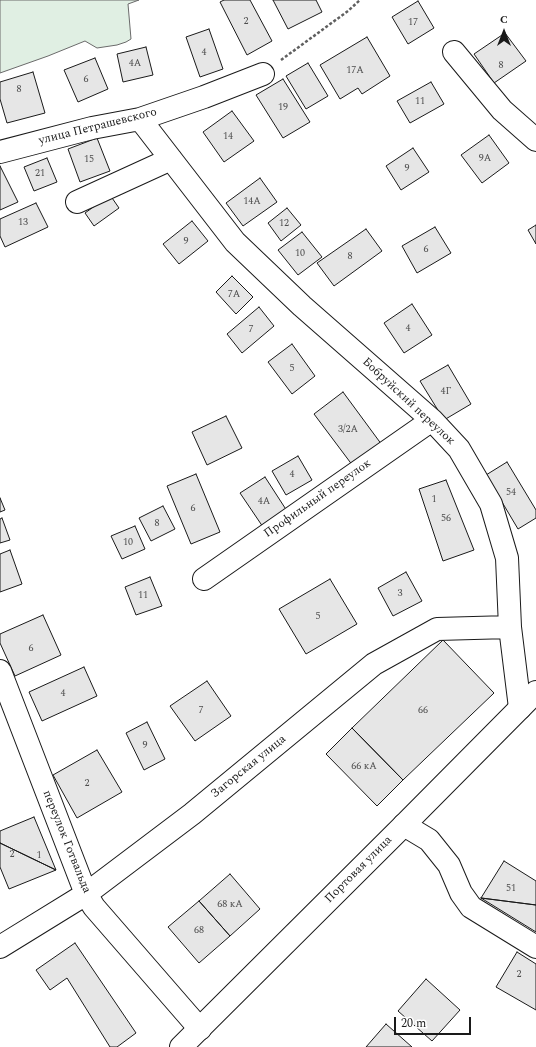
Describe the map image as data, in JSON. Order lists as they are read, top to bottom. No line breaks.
{"streets":{"street":["улица Петрашевского","Бобруйский переулок","Профильный переулок","Загорская улица","переулок Готвальда","Портовая улица"]},"crossings":[["улица Петрашевского","Бобруйский переулок"],["Бобруйский переулок","Профильный переулок"],["Бобруйский переулок","Загорская улица"],["Бобруйский переулок","Портовая улица"],["Загорская улица","переулок Готвальда"],["переулок Готвальда","Портовая улица"]],"house_numbers":["2","17","4","4А","8","17А","6","8","11","19","14","9А","15","9","21","14А","13","12","9","6","10","8","7А","4","7","5","4Г","3/2А","4","54","1","4А","6","56","8","10","3","11","5","6","4","7","66","9","66 кА","2","2","1","51","68 кА","68","2"],"scale_bar":"20 m","north":"top"}
